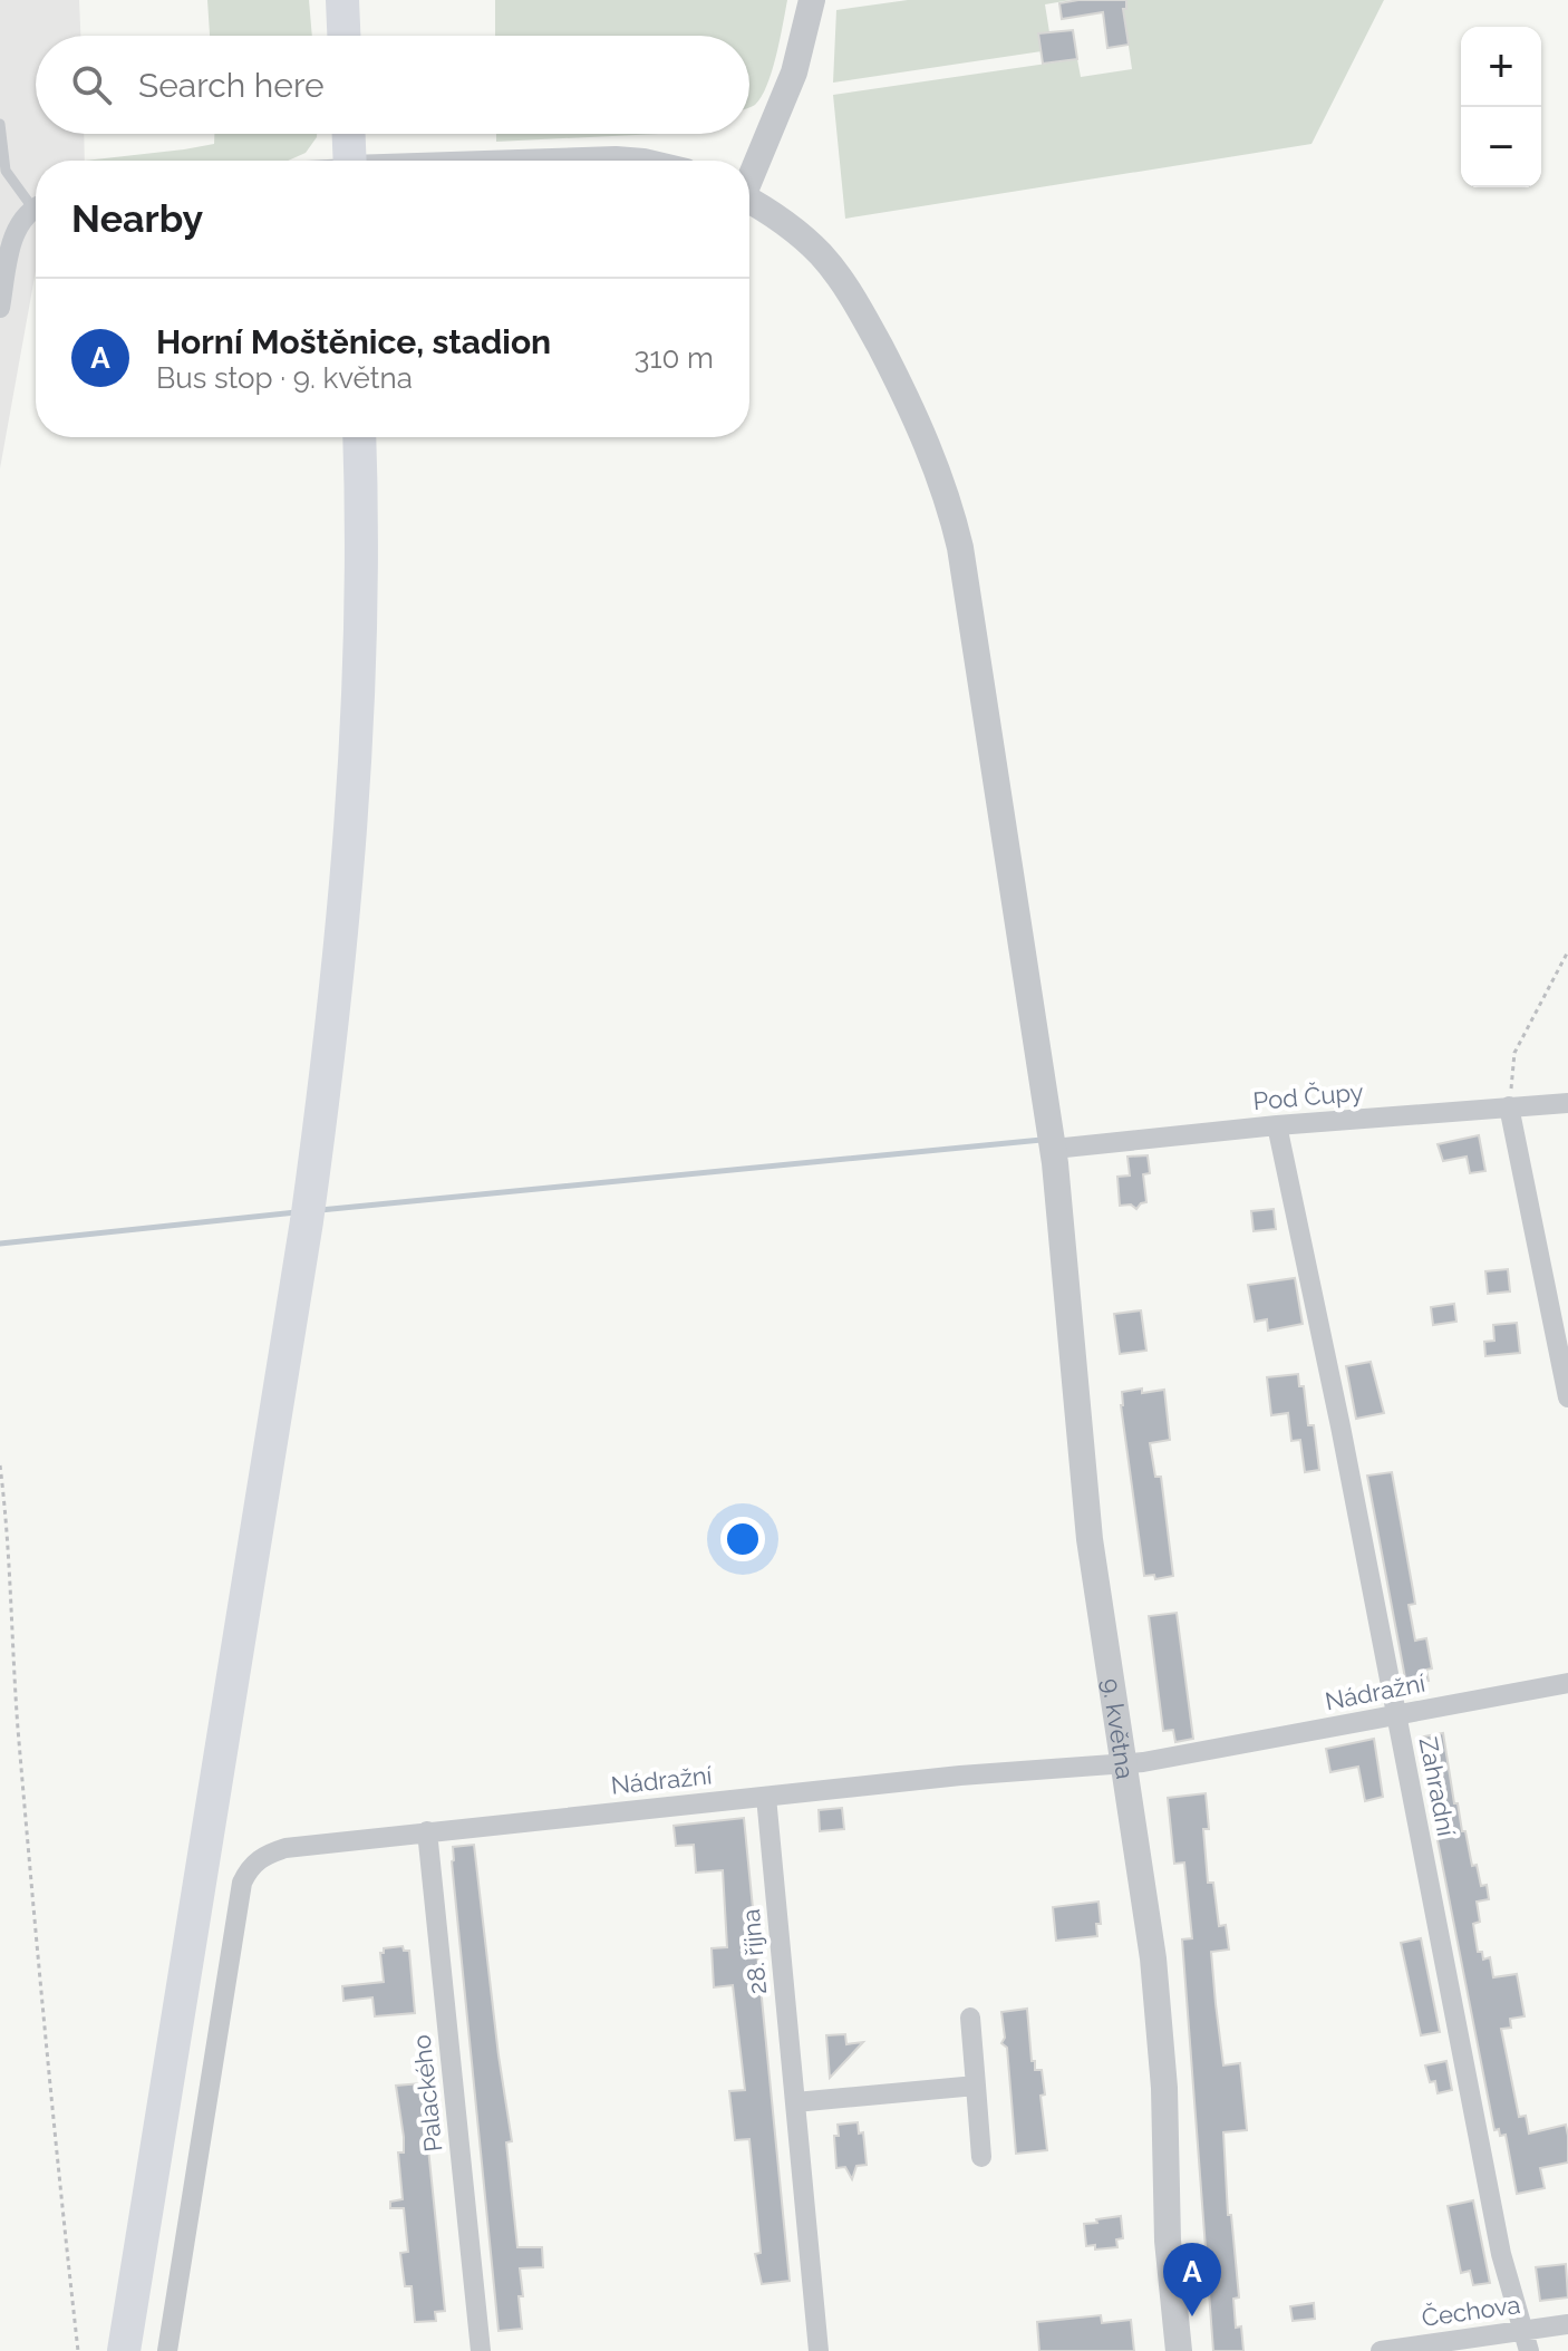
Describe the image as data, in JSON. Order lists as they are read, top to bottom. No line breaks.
{"streets":{"street":["Pod Čupy","Nádražní","9. května","Zahradní","28. října","Palackého","Čechova"]},"crossings":[["Pod Čupy","9. května"],["Pod Čupy","Zahradní"],["Nádražní","9. května"],["Nádražní","Zahradní"],["Nádražní","28. října"],["Nádražní","Palackého"],["Zahradní","Čechova"]],"page":{"map_buttons":["+","−"],"search":"Search here","heading":"Nearby","list":[{"mark":"A","name":"Horní Moštěnice, stadion","note":"Bus stop · 9. května","value":"310 m"}],"pins":"A"}}
